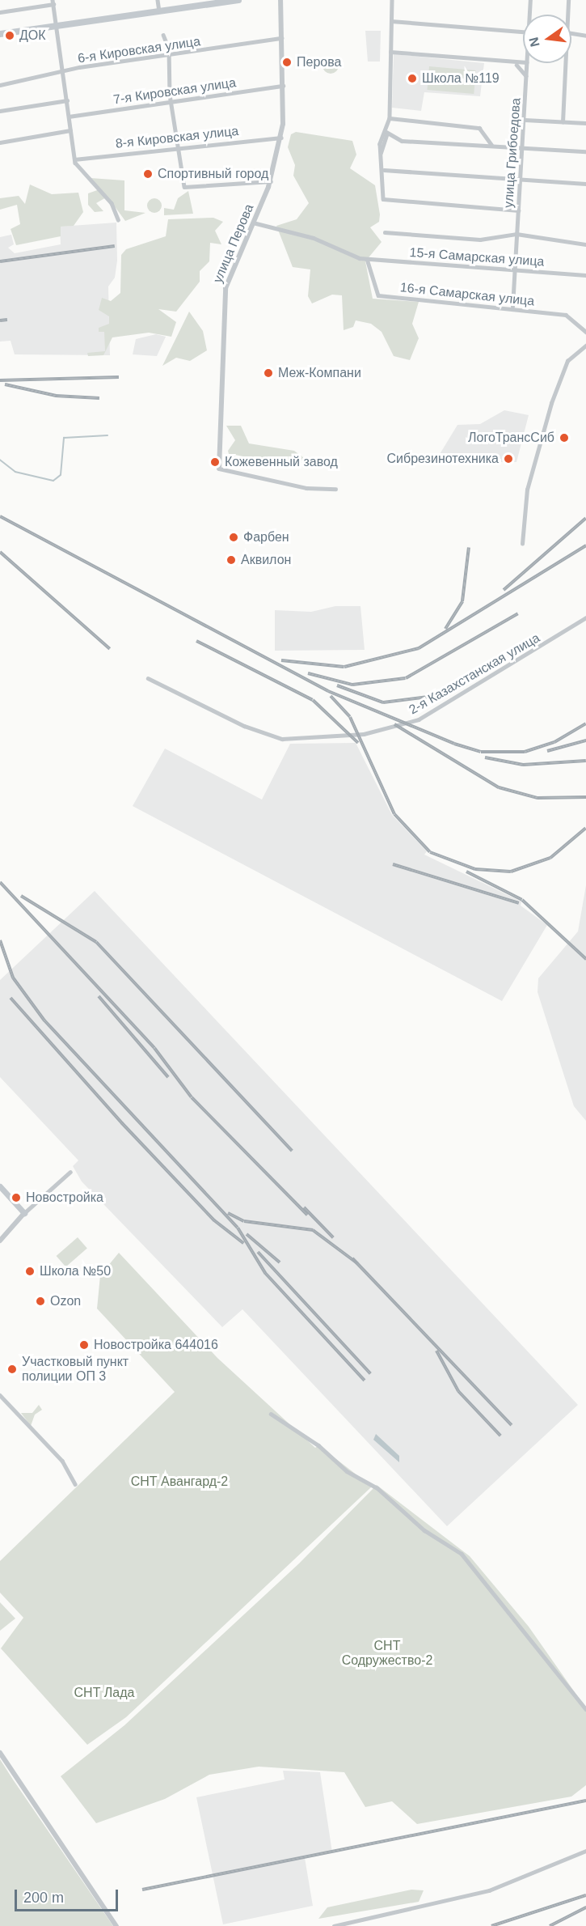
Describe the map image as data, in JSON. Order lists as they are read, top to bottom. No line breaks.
{"streets":{"street":["6-я Кировская улица","7-я Кировская улица","8-я Кировская улица","улица Грибоедова","улица Перова","15-я Самарская улица","16-я Самарская улица","2-я Казахстанская улица"]},"crossings":[["6-я Кировская улица","улица Перова"],["7-я Кировская улица","улица Перова"],["8-я Кировская улица","улица Перова"],["улица Грибоедова","15-я Самарская улица"],["улица Грибоедова","16-я Самарская улица"],["улица Перова","15-я Самарская улица"],["15-я Самарская улица","16-я Самарская улица"]],"parks":["СНТ Авангард-2","СНТ Содружество-2","СНТ Лада"],"places":["ДОК","Перова","Школа №119","Спортивный город","Меж-Компани","ЛогоТрансСиб","Сибрезинотехника","Кожевенный завод","Фарбен","Аквилон","Новостройка","Школа №50","Ozon","Новостройка 644016","Участковый пункт полиции ОП 3"],"scale_bar":"200 m","north":"left"}
